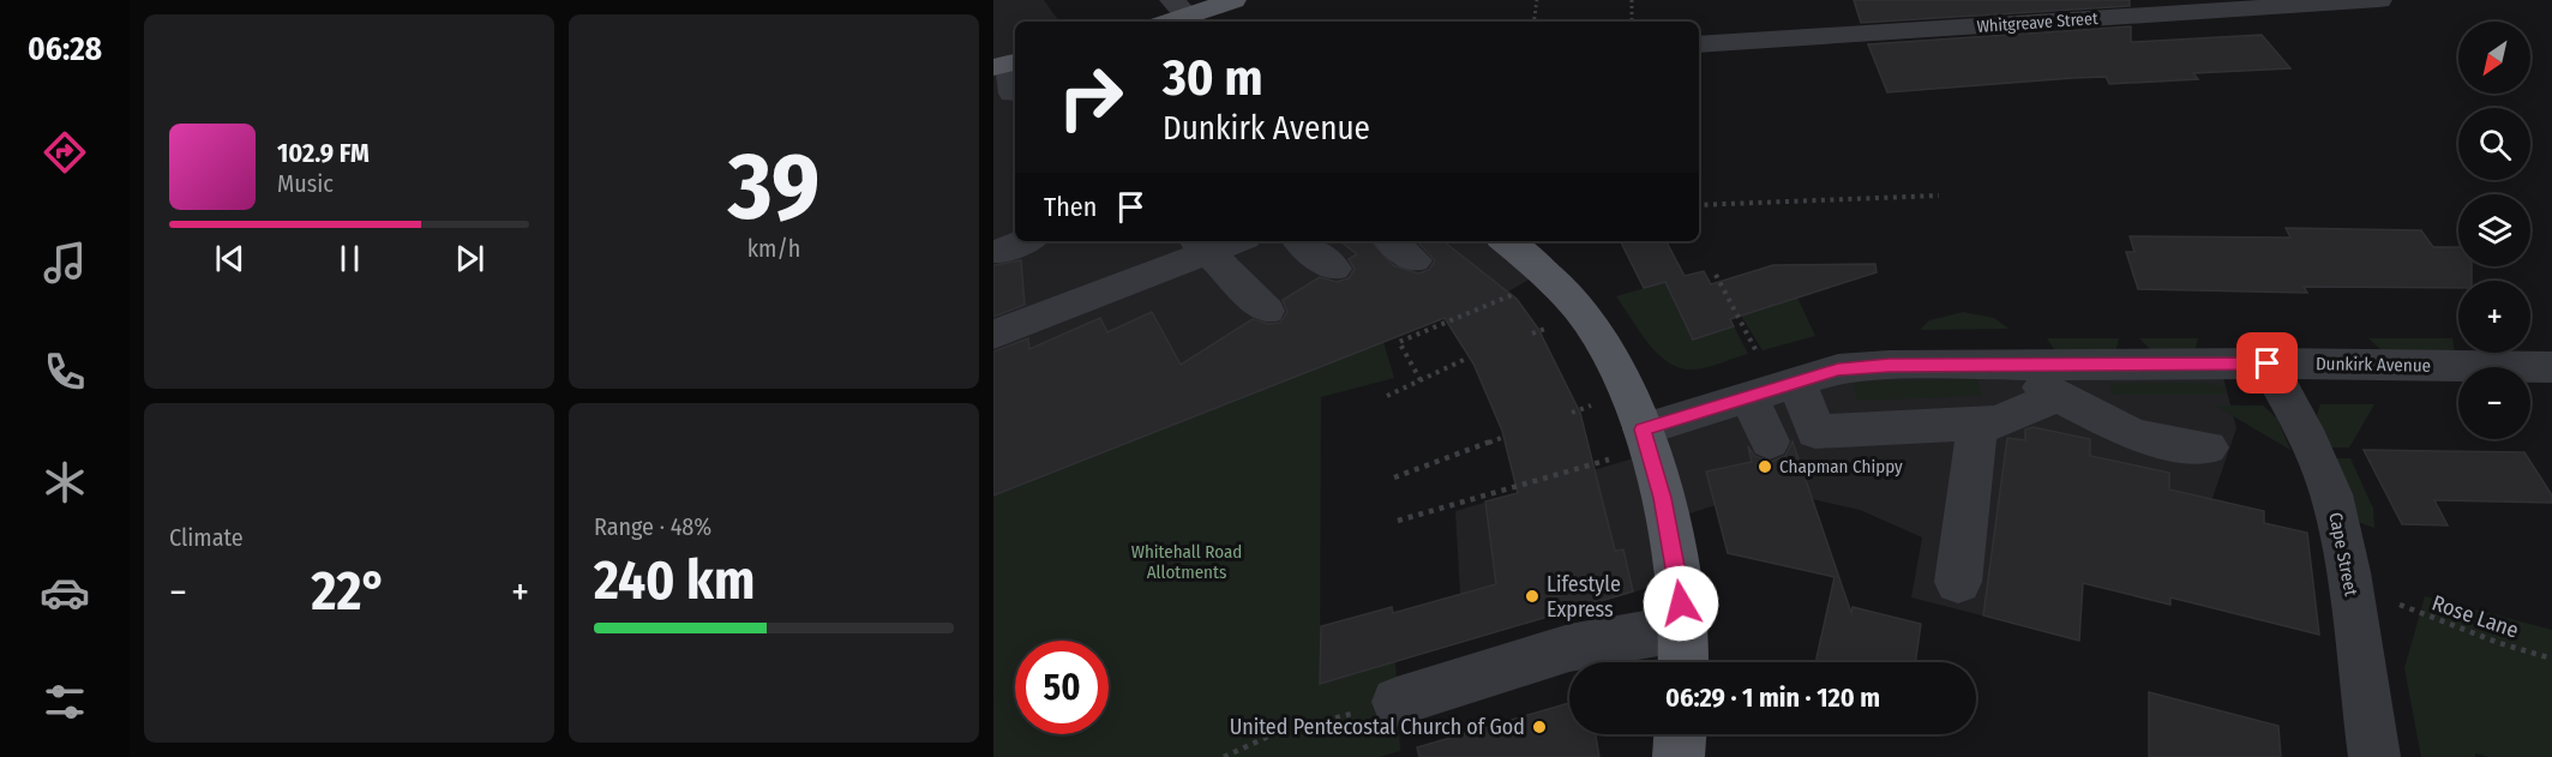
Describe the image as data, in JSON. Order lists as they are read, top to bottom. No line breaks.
{"streets":{"street":["Whitgreave Street","Dunkirk Avenue","Cape Street"],"path":["Rose Lane"]},"crossings":[["Dunkirk Avenue","Cape Street"]],"parks":["Whitehall Road Allotments"],"places":["Chapman Chippy","Lifestyle Express","United Pentecostal Church of God"],"north":"bottom left","page":{"tabs":"06:28","tile":[["39","km/h"],"Climate",["Range · 48%","240 km"]],"map_buttons":["+","−"],"turn":["30 m","Dunkirk Avenue"],"song":["102.9 FM","Music"],"then":"Then","heat":["−","22°","+"],"limit":"50","trip":"06:29 · 1 min · 120 m"}}
